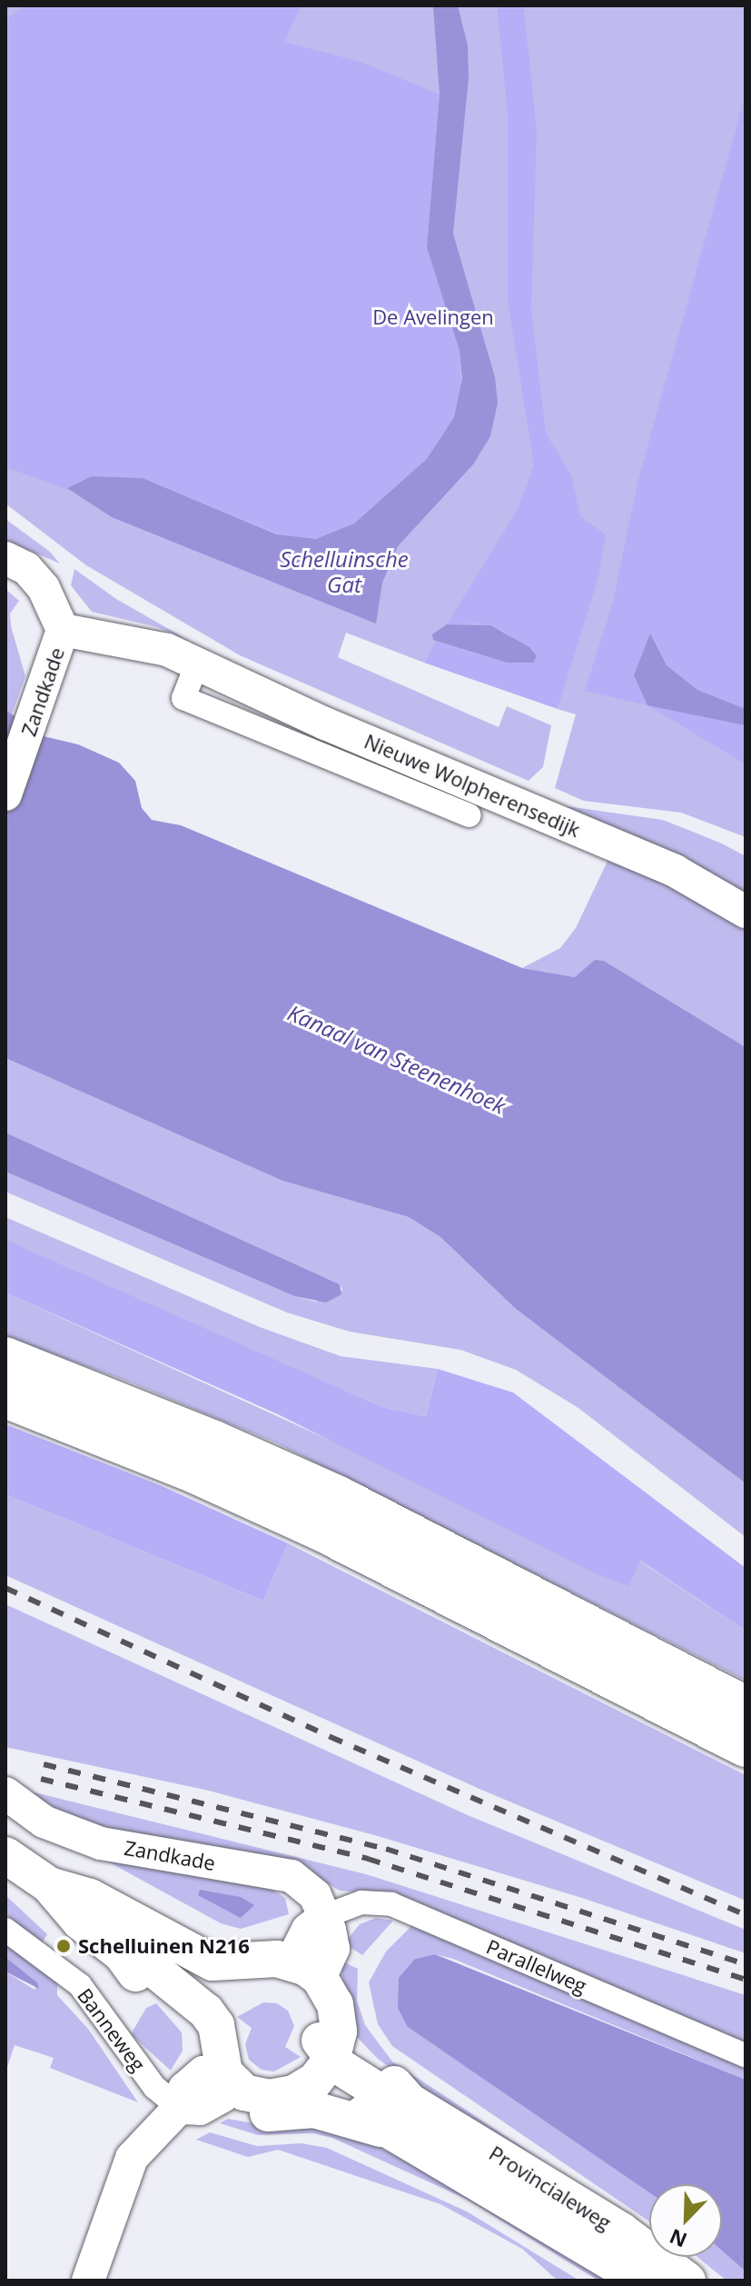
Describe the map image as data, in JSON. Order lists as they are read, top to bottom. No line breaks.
{"streets":{"main road":["Provincialeweg"],"street":["Zandkade","Nieuwe Wolpherensedijk","Parallelweg","Banneweg"]},"crossings":[["Zandkade","Nieuwe Wolpherensedijk"],["Zandkade","Parallelweg"],["Zandkade","Provincialeweg"]],"water":["Schelluinsche Gat","Kanaal van Steenenhoek"],"parks":["De Avelingen"],"places":["Schelluinen N216"],"north":"bottom left"}
